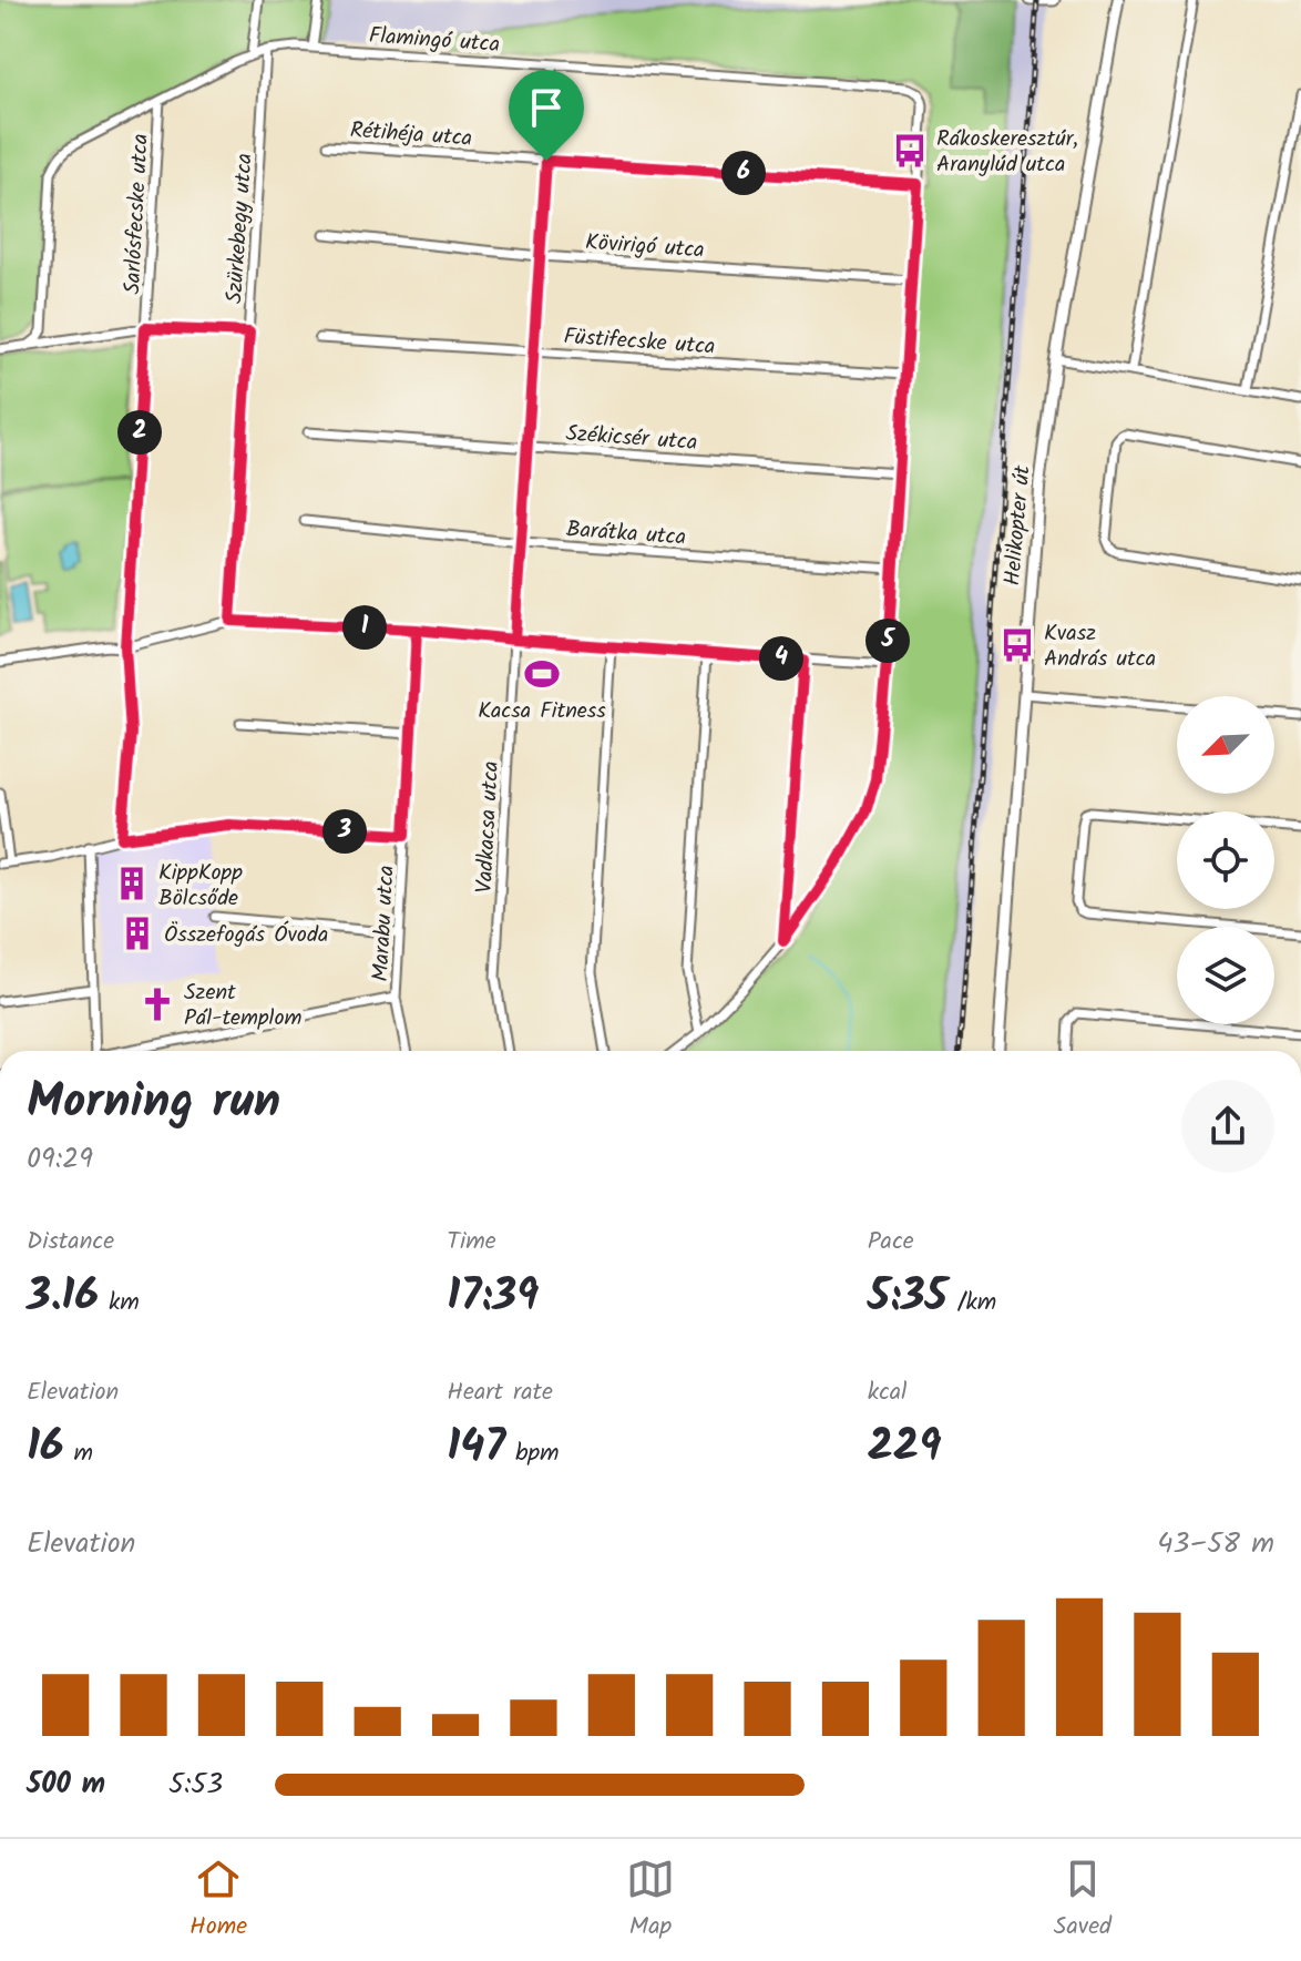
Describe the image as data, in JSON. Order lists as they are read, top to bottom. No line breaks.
{"streets":{"street":["Flamingó utca","Rétihéja utca","Sarlósfecske utca","Szürkebegy utca","Kövirigó utca","Füstifecske utca","Székicsér utca","Helikopter út","Barátka utca","Vadkacsa utca","Marabu utca"]},"crossings":[["Flamingó utca","Rétihéja utca"],["Flamingó utca","Sarlósfecske utca"],["Flamingó utca","Szürkebegy utca"],["Flamingó utca","Vadkacsa utca"],["Rétihéja utca","Vadkacsa utca"],["Kövirigó utca","Vadkacsa utca"],["Füstifecske utca","Vadkacsa utca"],["Székicsér utca","Vadkacsa utca"],["Barátka utca","Vadkacsa utca"]],"places":{"bus stop":["Rákoskeresztúr, Aranylúd utca","Kvasz András utca"],"sports":["Kacsa Fitness"],"building":["KippKopp Bölcsőde","Összefogás Óvoda"],"church":["Szent Pál-templom"]},"north":"bottom left","page":{"pins":["6","2","1","5","4","3"],"heading":["Morning run","09:29"],"stats":[["Distance","3.16 km"],["Time","17:39"],["Pace","5:35 /km"],["Elevation","16 m"],["Heart rate","147 bpm"],["kcal","229"]],"chart":["Elevation","43–58 m"],"list":[{"name":"500 m","note":"5:53"}],"tabs":["Home","Map","Saved"]}}
